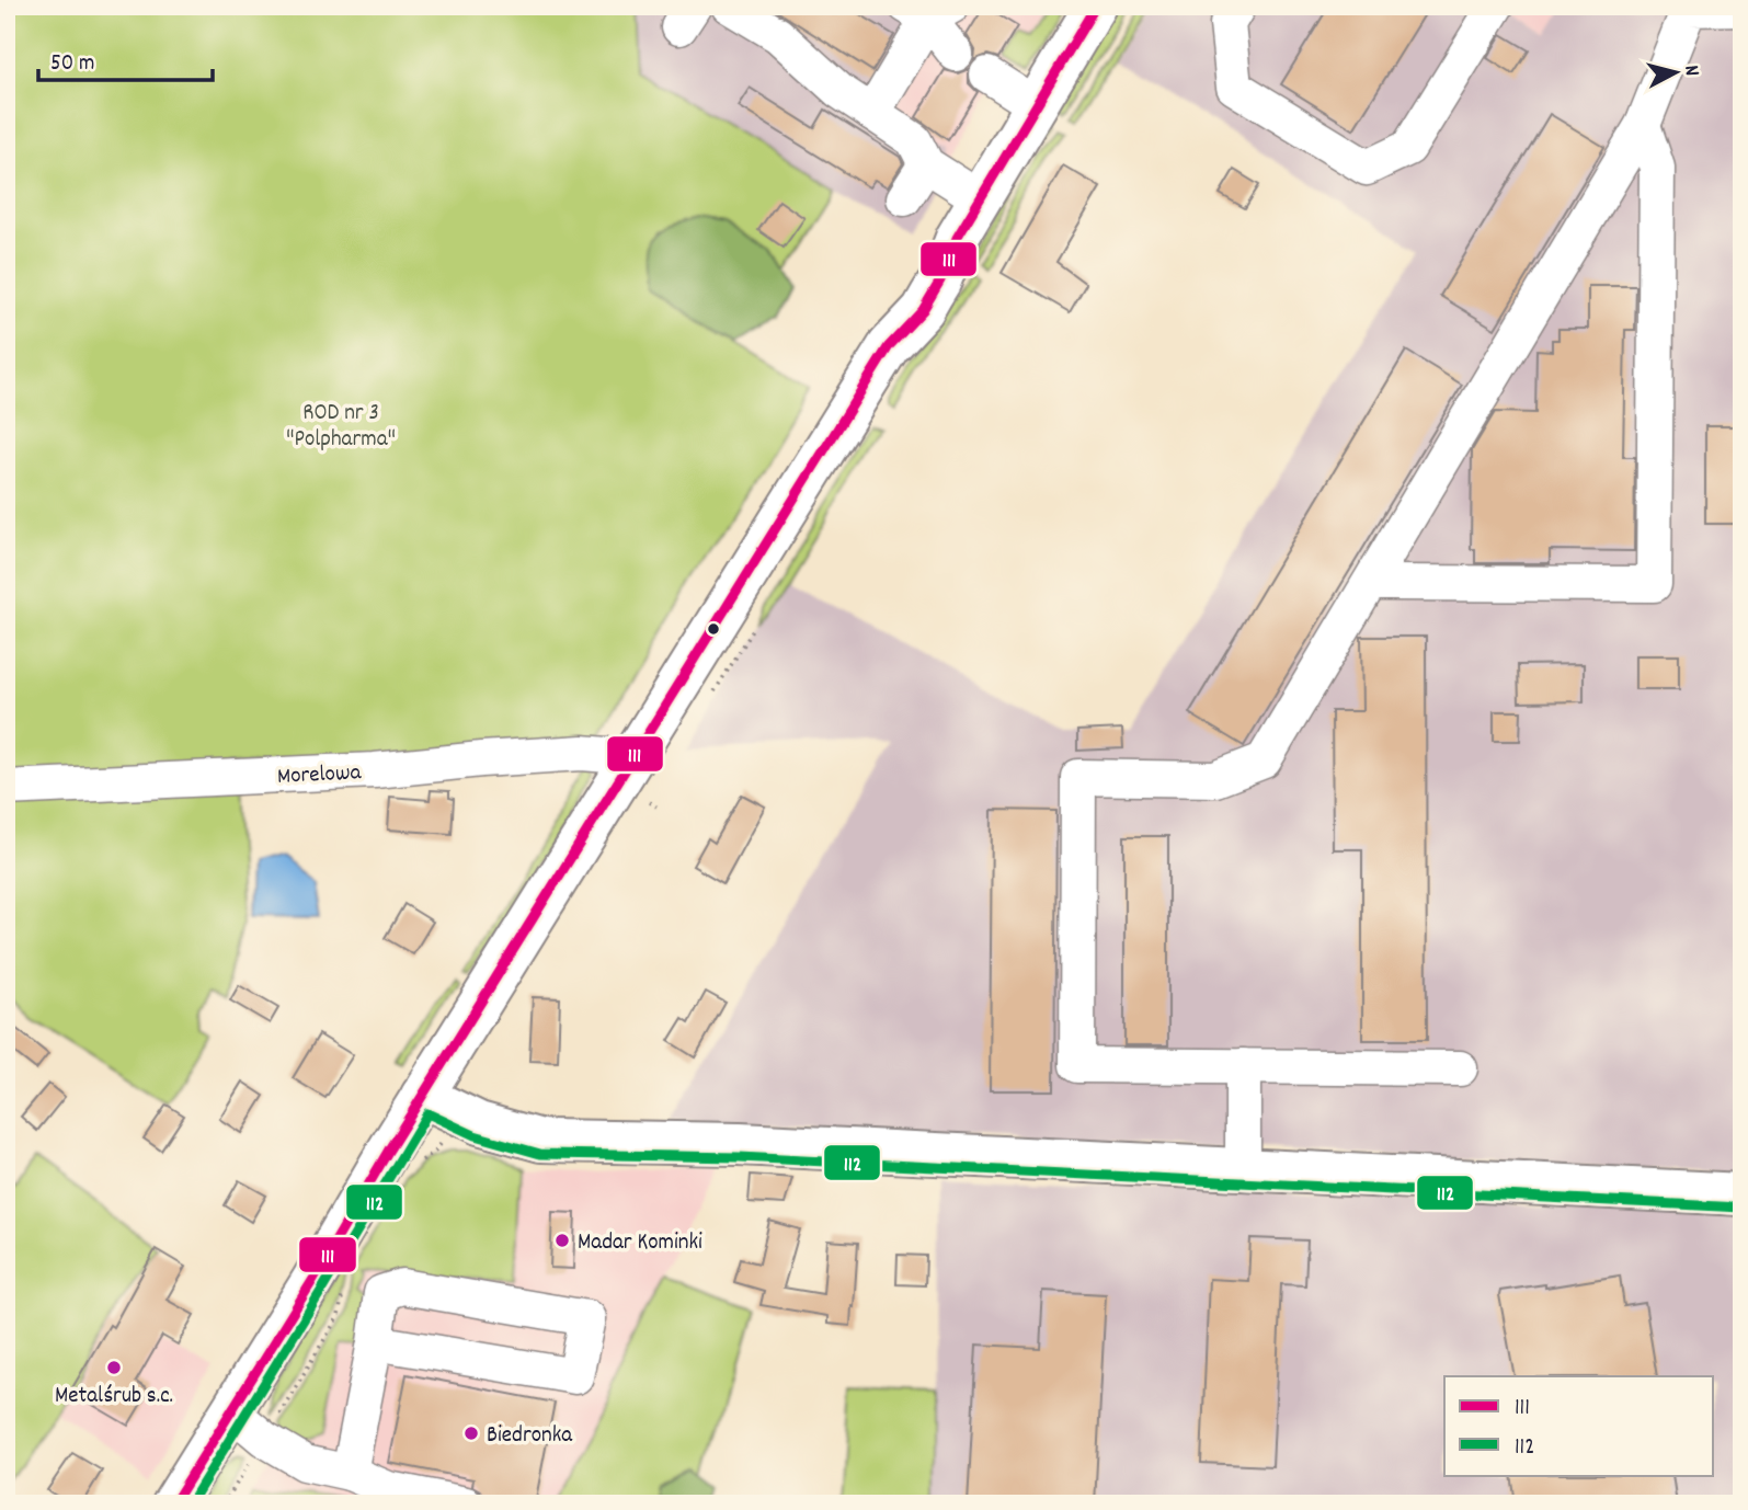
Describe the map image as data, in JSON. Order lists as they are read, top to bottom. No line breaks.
{"streets":{"street":["Morelowa"]},"parks":["ROD nr 3 \"Polpharma\""],"places":["Madar Kominki","Metalśrub s.c.","Biedronka"],"lines":["transit line 111","transit line 112"],"legend":["111","112"],"scale_bar":"50 m","north":"right"}
